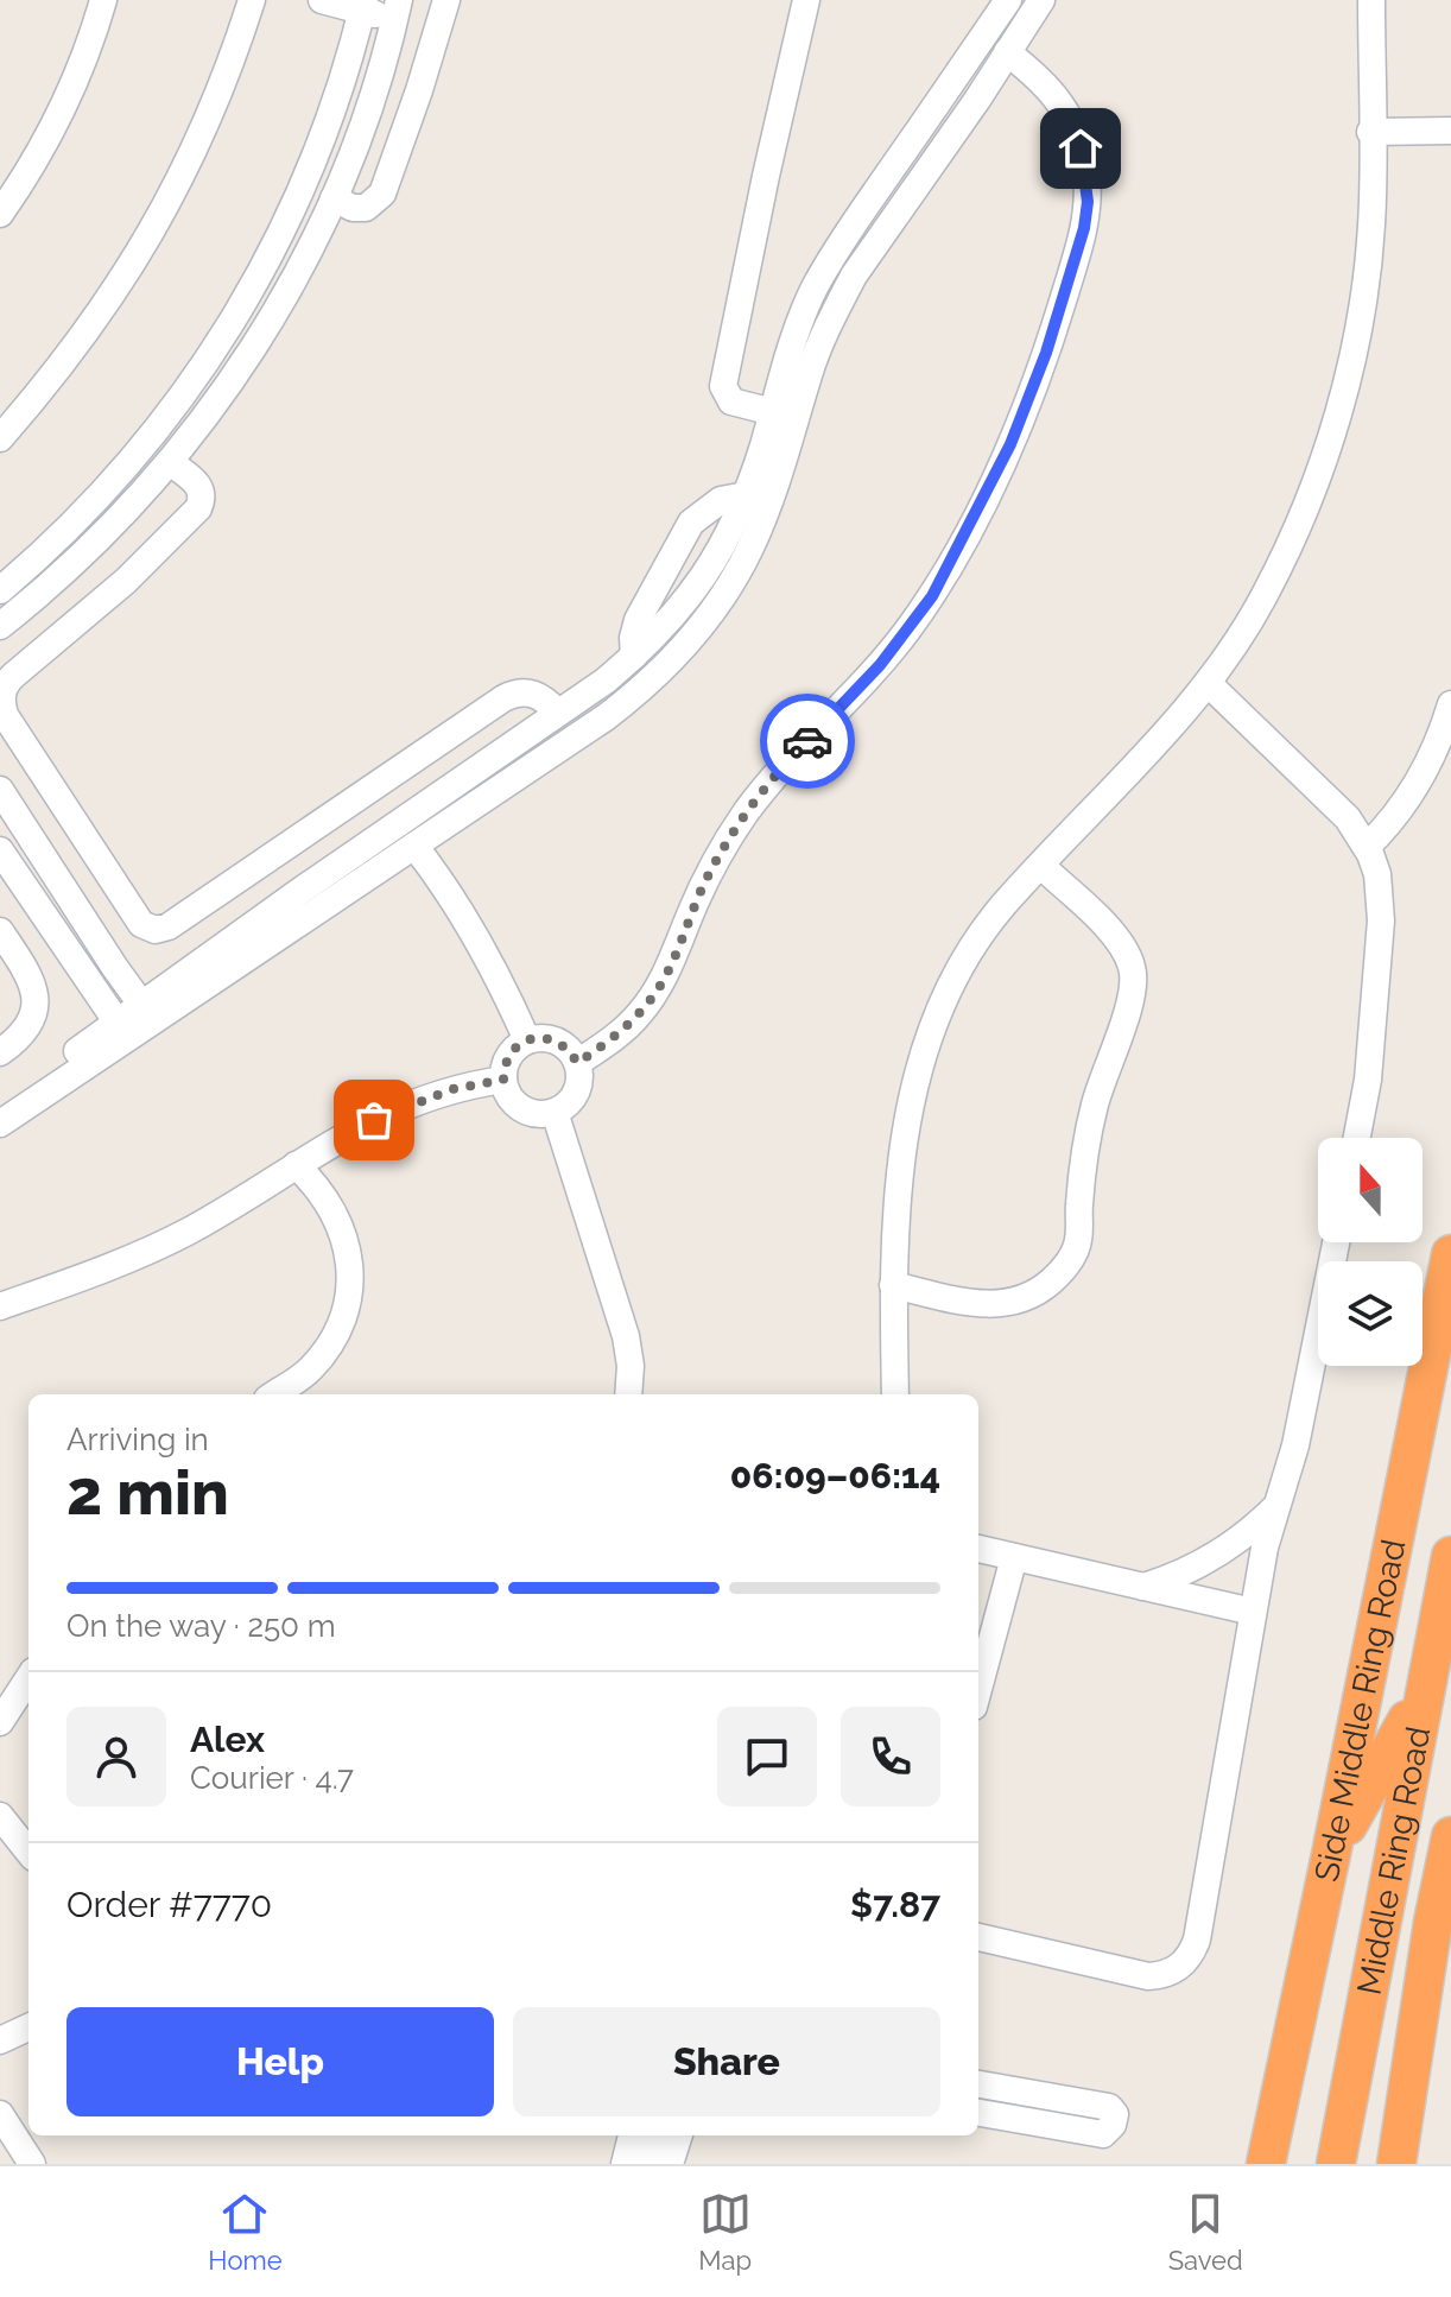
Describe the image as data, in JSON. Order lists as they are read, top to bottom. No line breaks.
{"streets":{"highway":["Side Middle Ring Road","Middle Ring Road"]},"north":"top","page":{"heading":["2 min","Arriving in","06:09–06:14"],"panel":["Alex","Courier · 4.7","Order #7770","$7.87"],"bar":"On the way · 250 m","buttons":["Help","Share"],"tabs":["Home","Map","Saved"]}}
